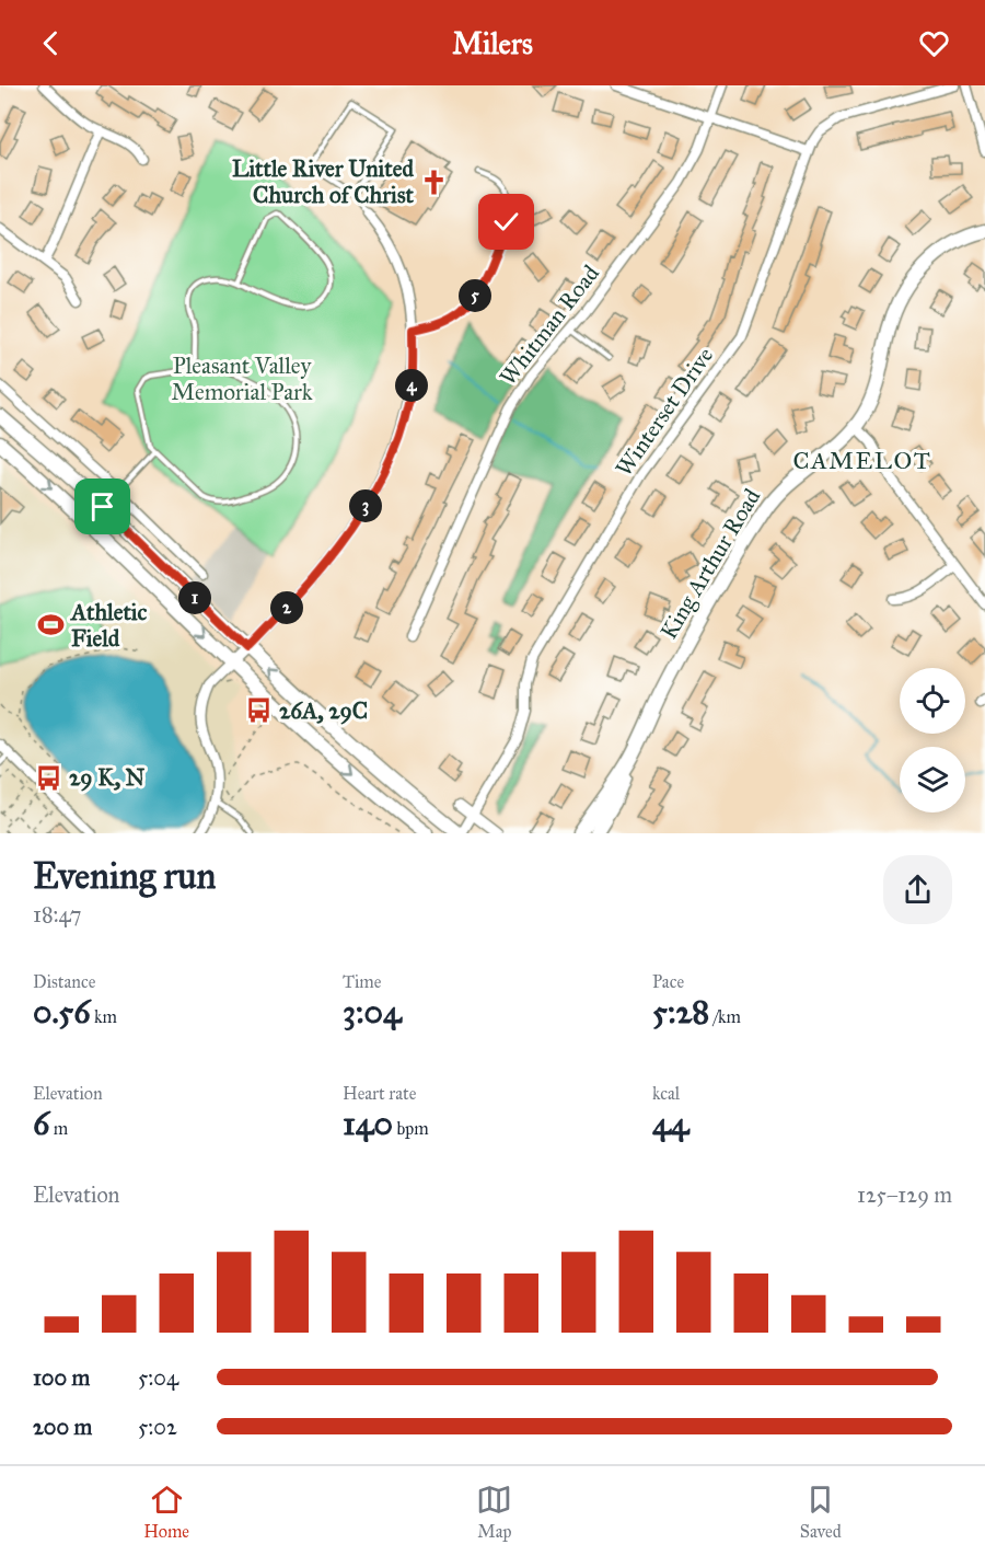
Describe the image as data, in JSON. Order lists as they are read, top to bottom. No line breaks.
{"streets":{"main road":["King Arthur Road"],"street":["Whitman Road","Winterset Drive"]},"districts":["CAMELOT"],"parks":["Pleasant Valley Memorial Park"],"places":{"church":["Little River United Church of Christ"],"sports":["Athletic Field"],"bus stop":["26A, 29C","29 K, N"]},"page":{"header":"Milers","pins":["5","4","3","1","2"],"heading":["Evening run","18:47"],"stats":[["Distance","0.56 km"],["Time","3:04"],["Pace","5:28 /km"],["Elevation","6 m"],["Heart rate","140 bpm"],["kcal","44"]],"chart":["Elevation","125–129 m"],"list":[{"name":"100 m","note":"5:04"},{"name":"200 m","note":"5:02"}],"tabs":["Home","Map","Saved"]}}
